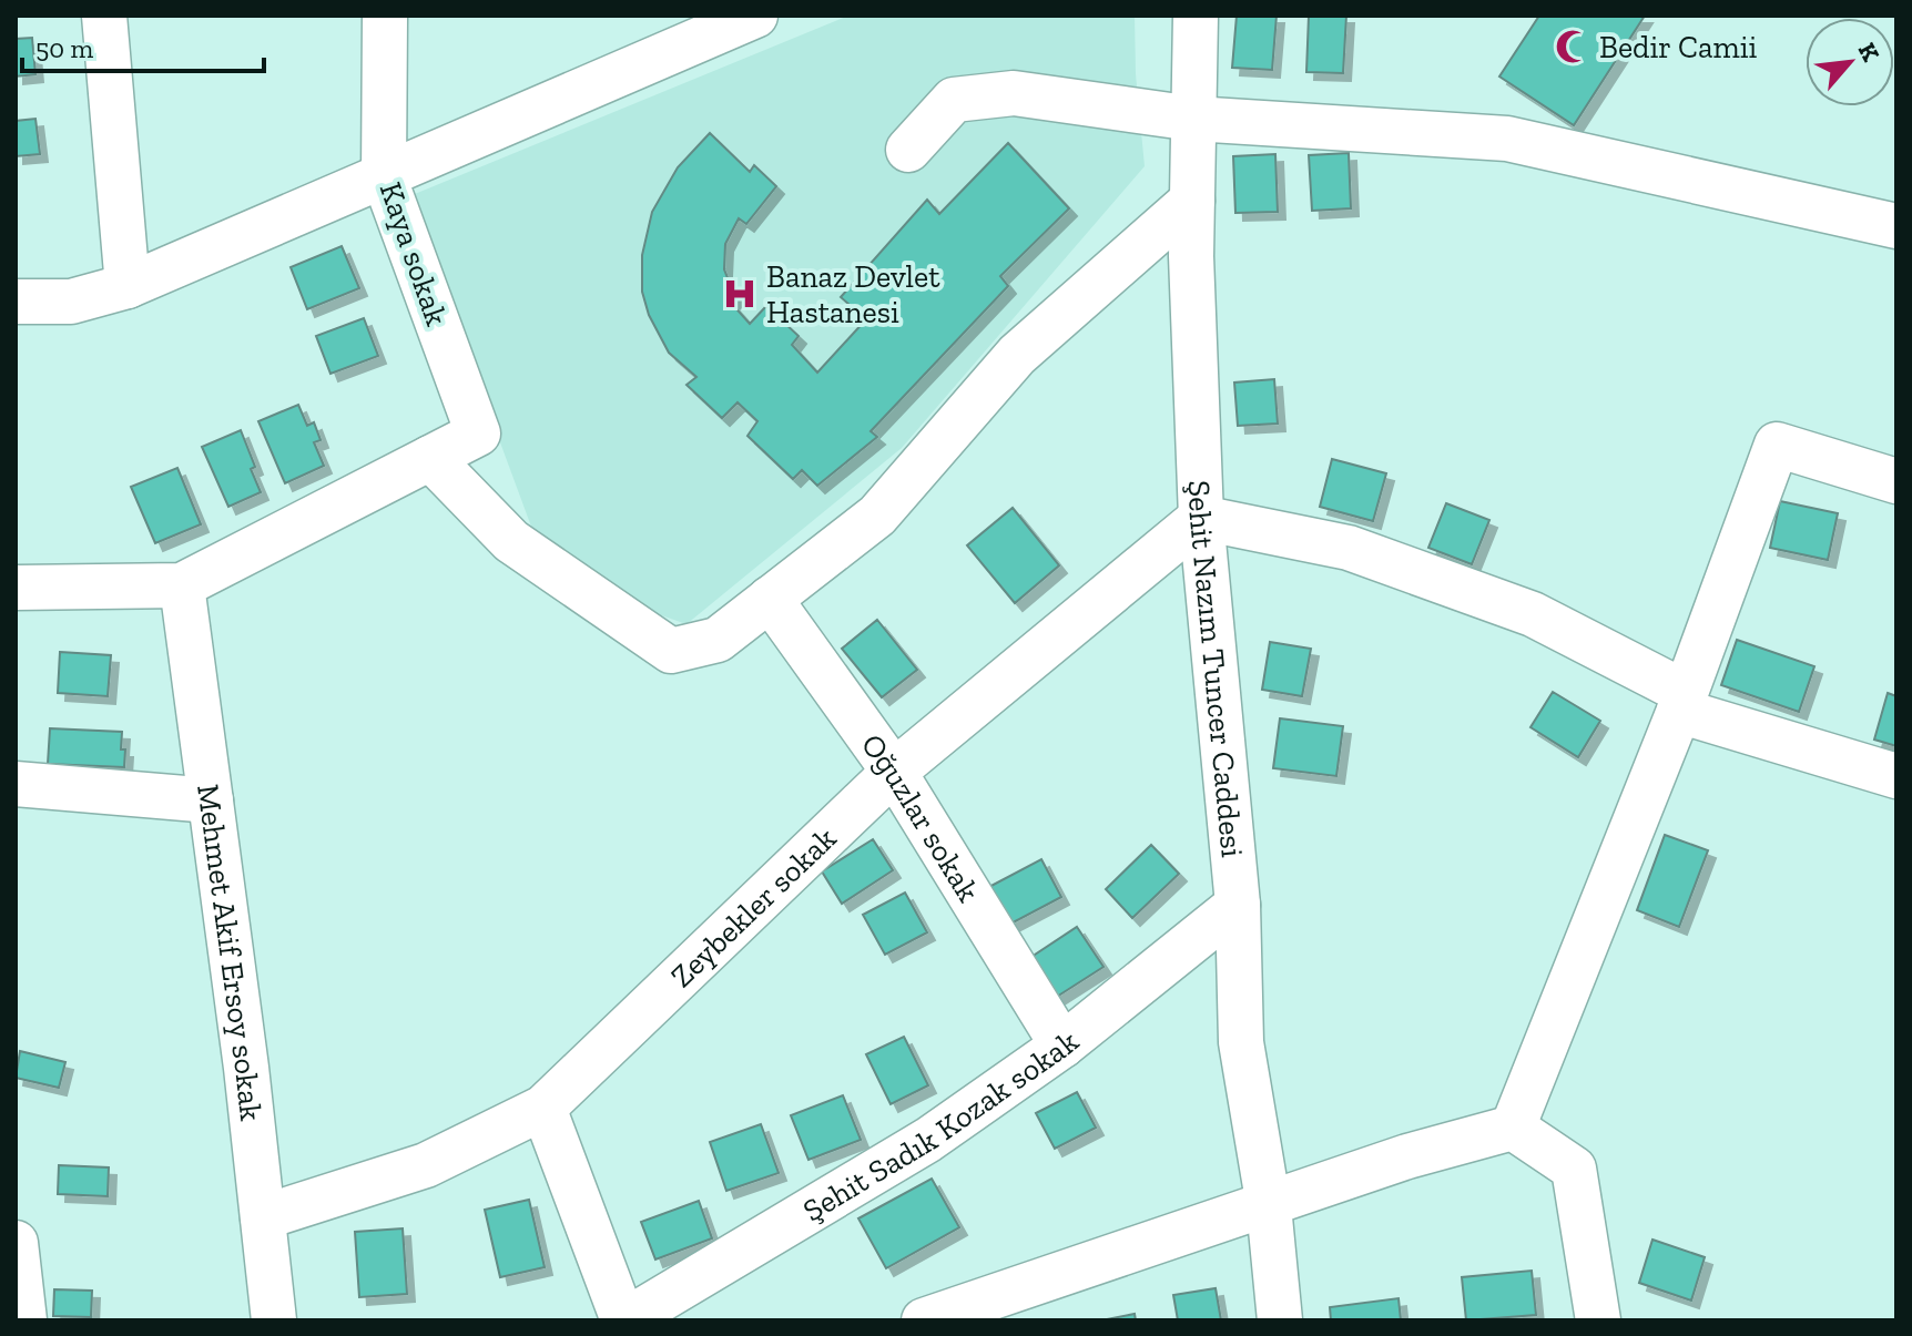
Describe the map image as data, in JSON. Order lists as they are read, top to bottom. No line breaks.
{"streets":{"street":["Kaya sokak","Şehit Nazım Tuncer Caddesi","Oğuzlar sokak","Zeybekler sokak","Mehmet Akif Ersoy sokak","Şehit Sadık Kozak sokak"]},"crossings":[["Şehit Nazım Tuncer Caddesi","Zeybekler sokak"],["Şehit Nazım Tuncer Caddesi","Şehit Sadık Kozak sokak"],["Oğuzlar sokak","Zeybekler sokak"],["Oğuzlar sokak","Şehit Sadık Kozak sokak"],["Zeybekler sokak","Mehmet Akif Ersoy sokak"]],"places":{"mosque":["Bedir Camii"],"hospital":["Banaz Devlet Hastanesi"]},"scale_bar":"50 m","north":"top right"}
